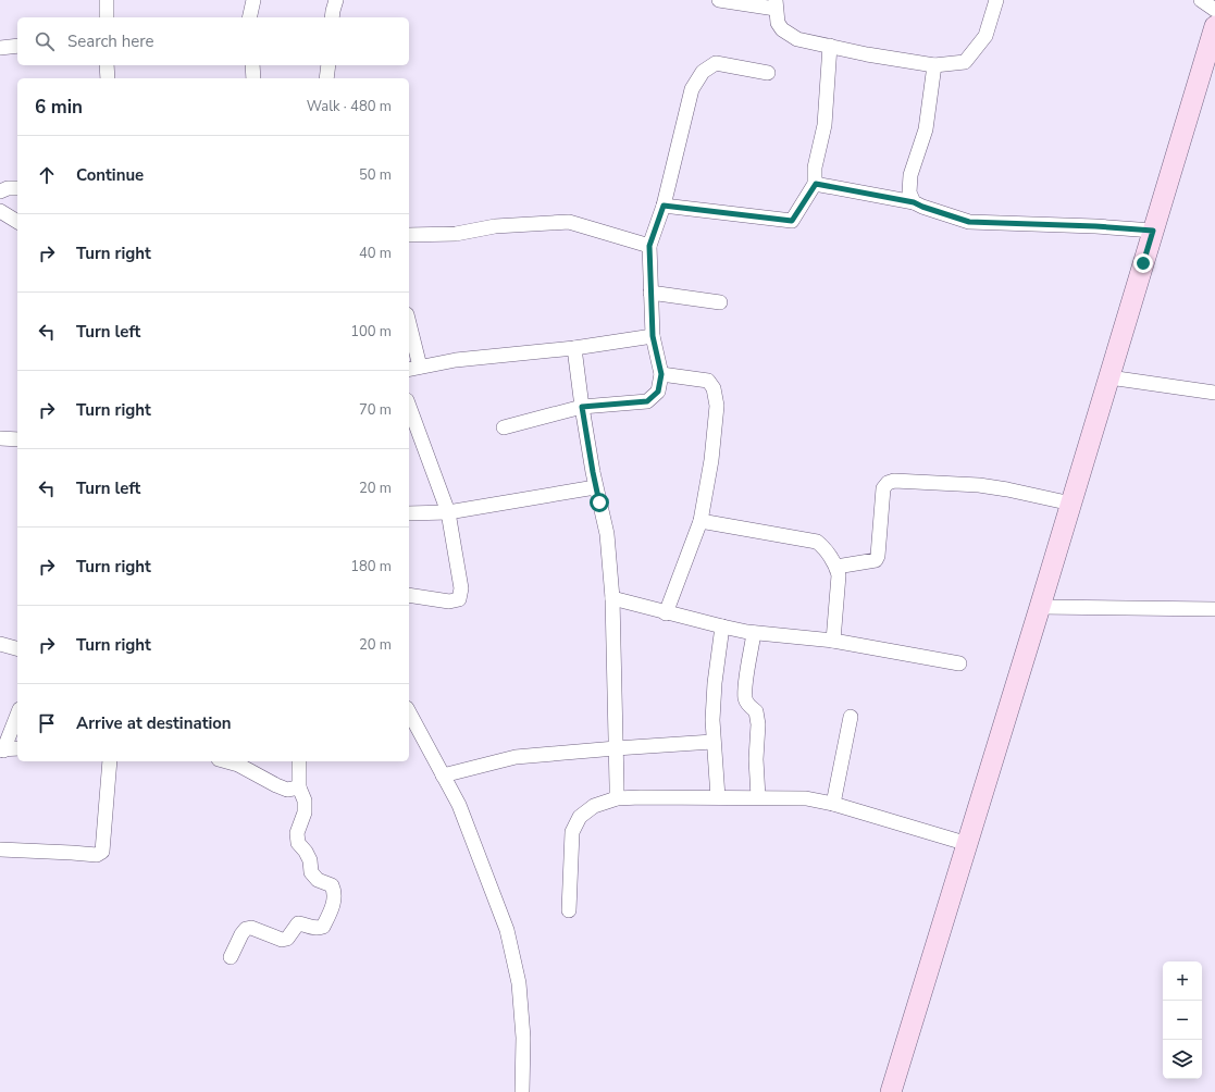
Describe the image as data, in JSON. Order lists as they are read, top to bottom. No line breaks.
{"page":{"search":"Search here","heading":["6 min","Walk · 480 m"],"list":[["Continue","50 m"],["Turn right","40 m"],["Turn left","100 m"],["Turn right","70 m"],["Turn left","20 m"],["Turn right","180 m"],["Turn right","20 m"],"Arrive at destination"],"map_buttons":["+","−"]}}
